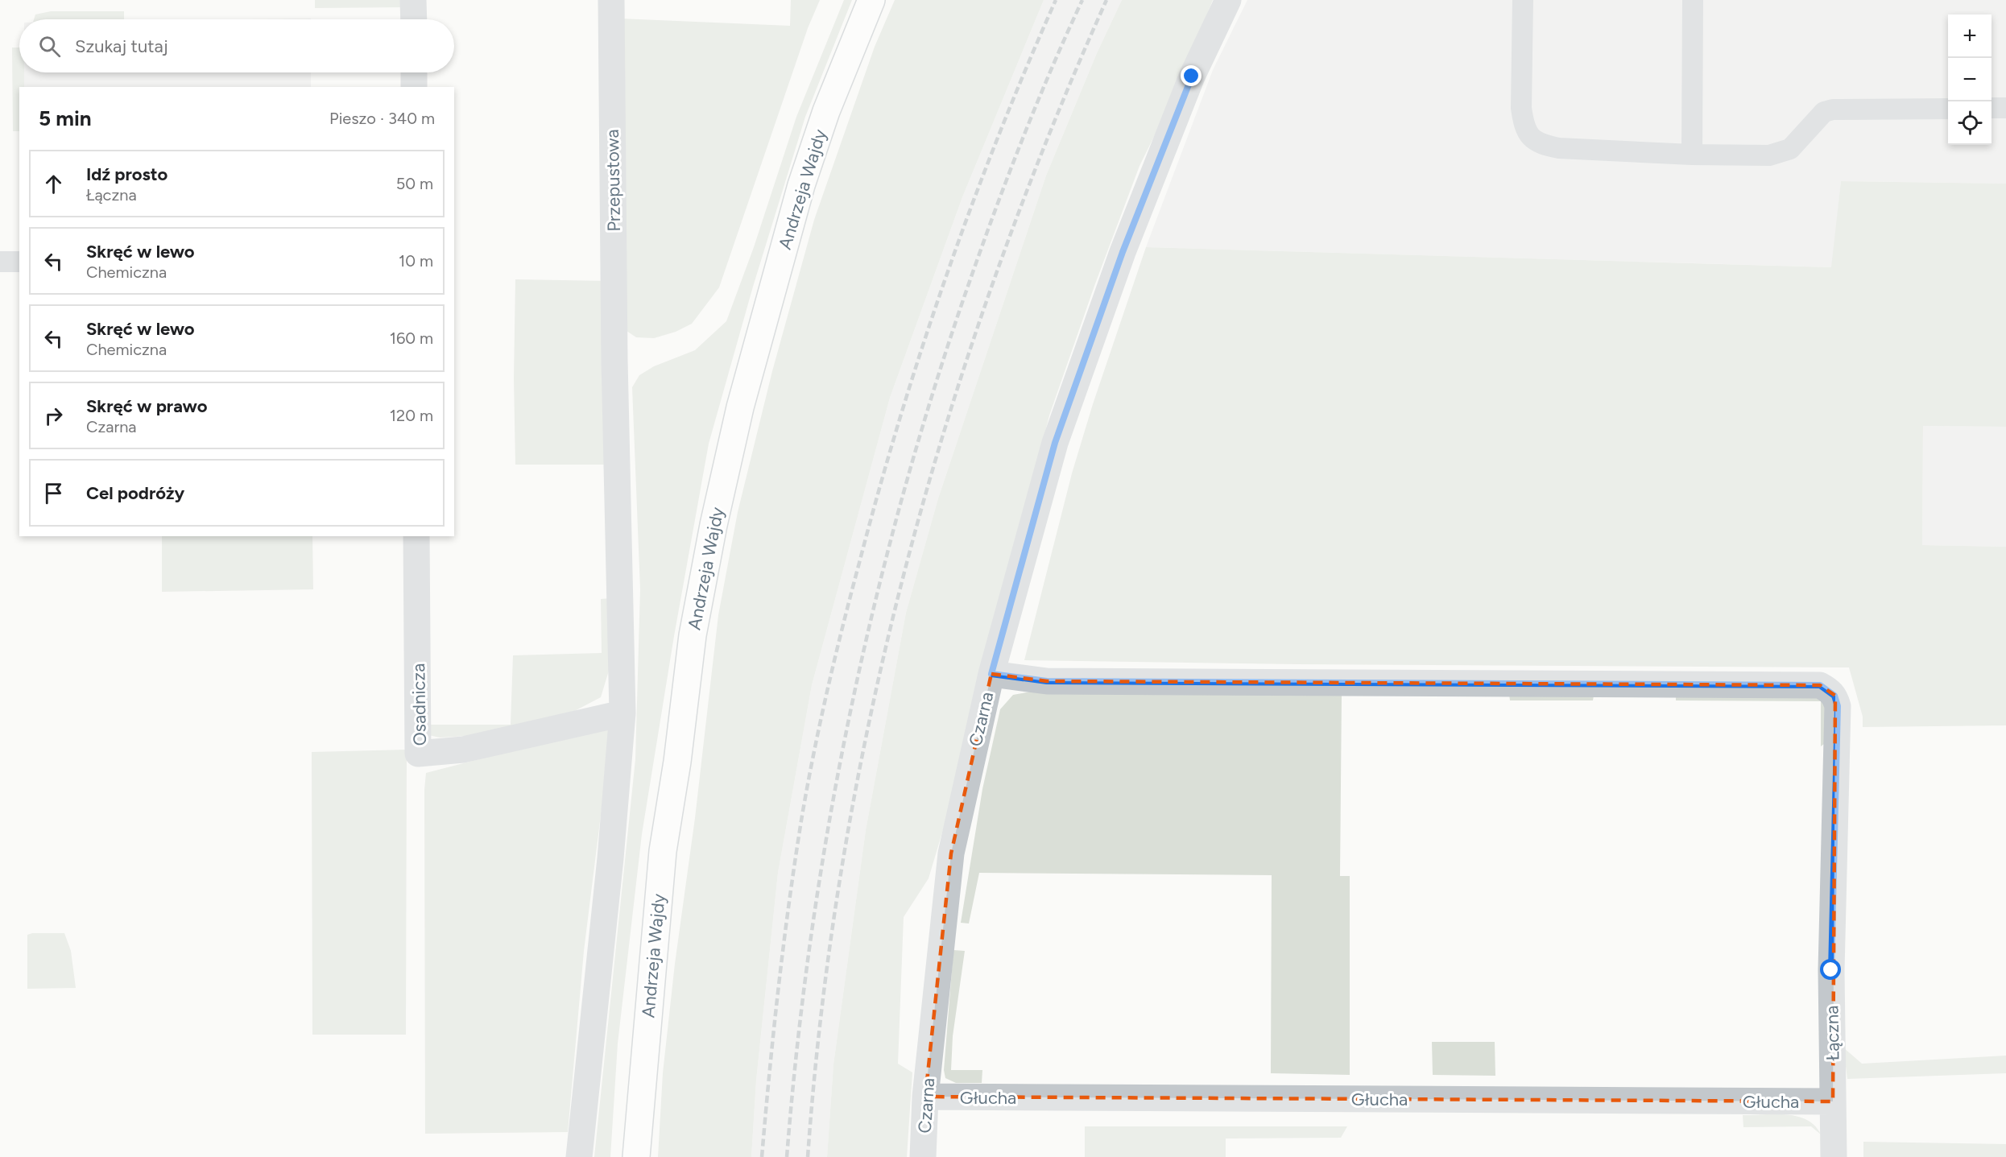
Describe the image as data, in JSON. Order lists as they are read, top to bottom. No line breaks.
{"streets":{"main road":["Andrzeja Wajdy"],"street":["Przepustowa","Osadnicza","Czarna","Łączna","Głucha"]},"crossings":[["Przepustowa","Osadnicza"],["Czarna","Łączna"],["Czarna","Głucha"],["Łączna","Głucha"]],"page":{"map_buttons":["+","−"],"search":"Szukaj tutaj","heading":["5 min","Pieszo · 340 m"],"list":[["Idź prosto","Łączna","50 m"],["Skręć w lewo","Chemiczna","10 m"],["Skręć w lewo","Chemiczna","160 m"],["Skręć w prawo","Czarna","120 m"],"Cel podróży"]}}
